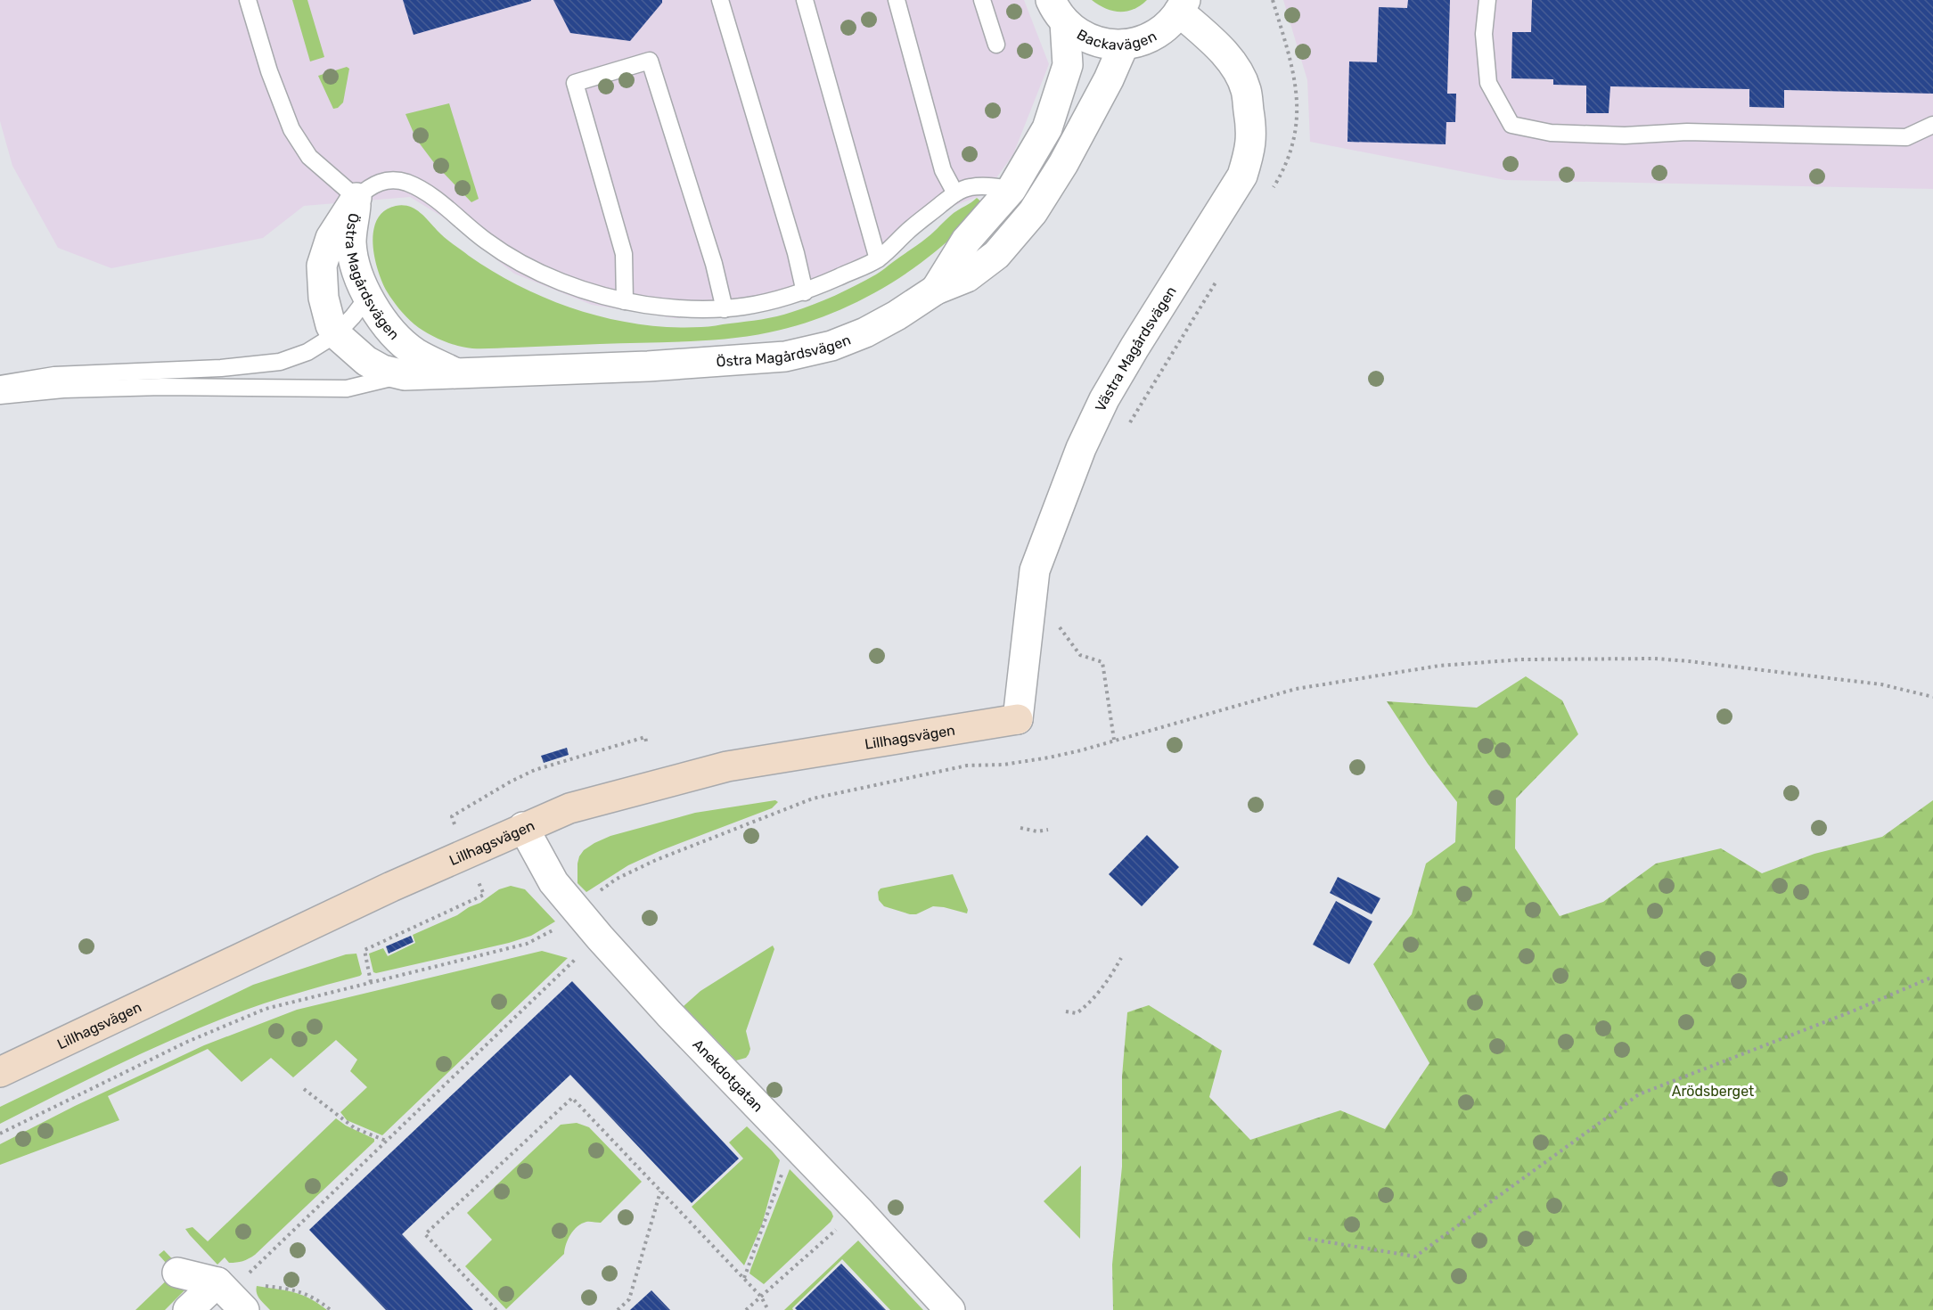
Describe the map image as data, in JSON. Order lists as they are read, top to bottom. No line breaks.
{"streets":{"main road":["Lillhagsvägen"],"street":["Backavägen","Östra Magårdsvägen","Västra Magårdsvägen","Anekdotgatan"]},"crossings":[["Backavägen","Östra Magårdsvägen"],["Backavägen","Västra Magårdsvägen"],["Västra Magårdsvägen","Lillhagsvägen"],["Lillhagsvägen","Anekdotgatan"]],"parks":["Arödsberget"]}
